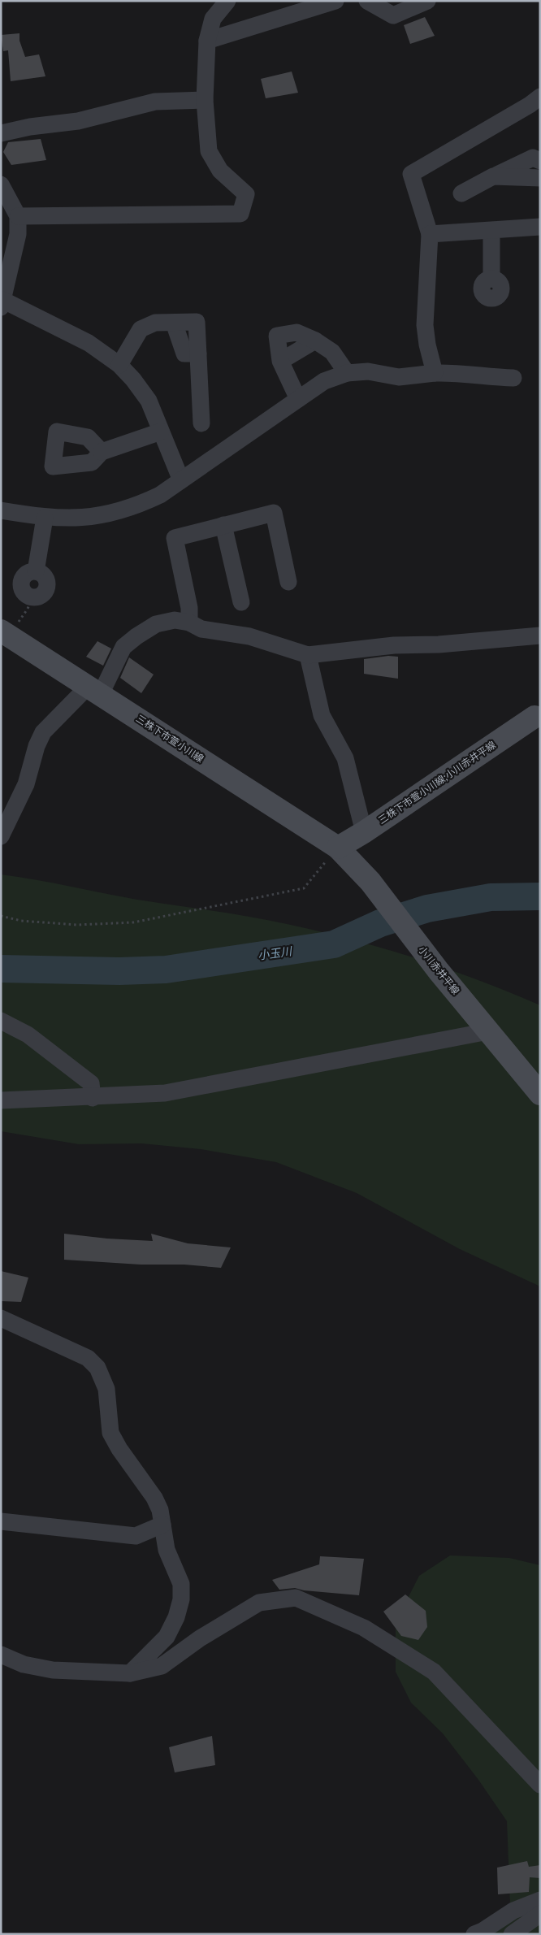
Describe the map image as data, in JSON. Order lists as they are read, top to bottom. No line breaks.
{"streets":{"main road":["三株下市萱小川線","三株下市萱小川線;小川赤井平線","小川赤井平線"]},"crossings":[["三株下市萱小川線","三株下市萱小川線;小川赤井平線"],["三株下市萱小川線","小川赤井平線"],["三株下市萱小川線;小川赤井平線","小川赤井平線"]],"water":["小玉川"]}
